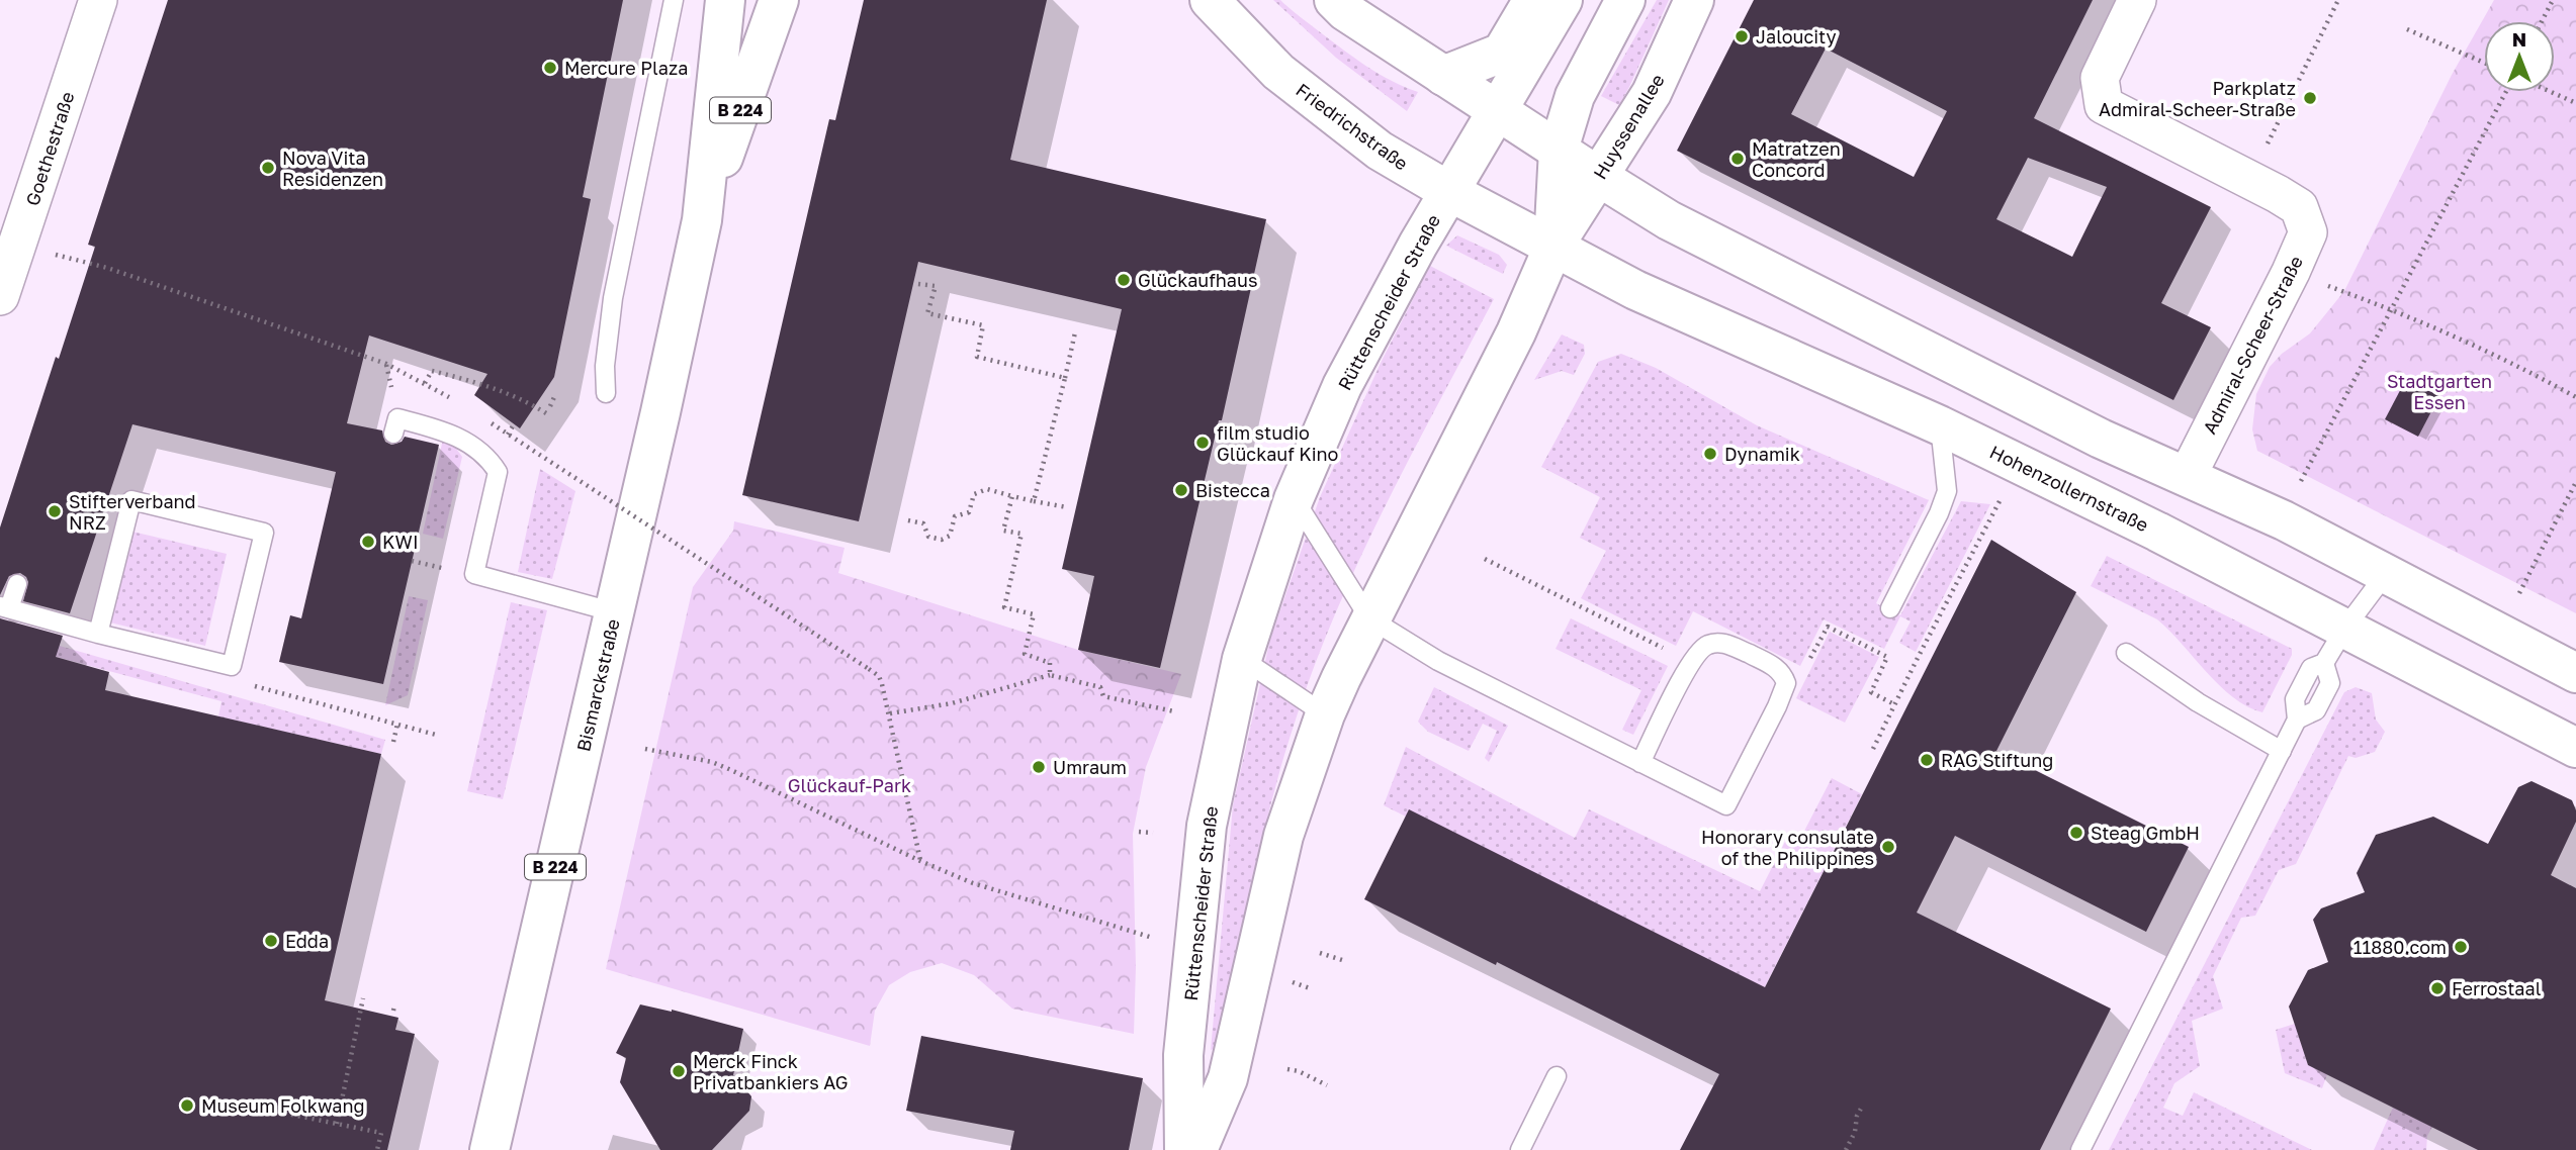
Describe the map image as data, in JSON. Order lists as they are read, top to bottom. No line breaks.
{"streets":{"main road":["B 224","Friedrichstraße","Huyssenallee","Rüttenscheider Straße","Hohenzollernstraße","Bismarckstraße"],"street":["Goethestraße","Admiral-Scheer-Straße"]},"crossings":[["Friedrichstraße","Rüttenscheider Straße"],["Friedrichstraße","Hohenzollernstraße"]],"parks":["Stadtgarten Essen","Glückauf-Park"],"places":["Jaloucity","Mercure Plaza","Parkplatz Admiral-Scheer-Straße","Matratzen Concord","Nova Vita Residenzen","Glückaufhaus","film studio Glückauf Kino","Dynamik","Bistecca","Stifterverband NRZ","KWI","RAG Stiftung","Umraum","Steag GmbH","Honorary consulate of the Philippines","Edda","11880.com","Ferrostaal","Merck Finck Privatbankiers AG","Museum Folkwang"],"north":"top"}
